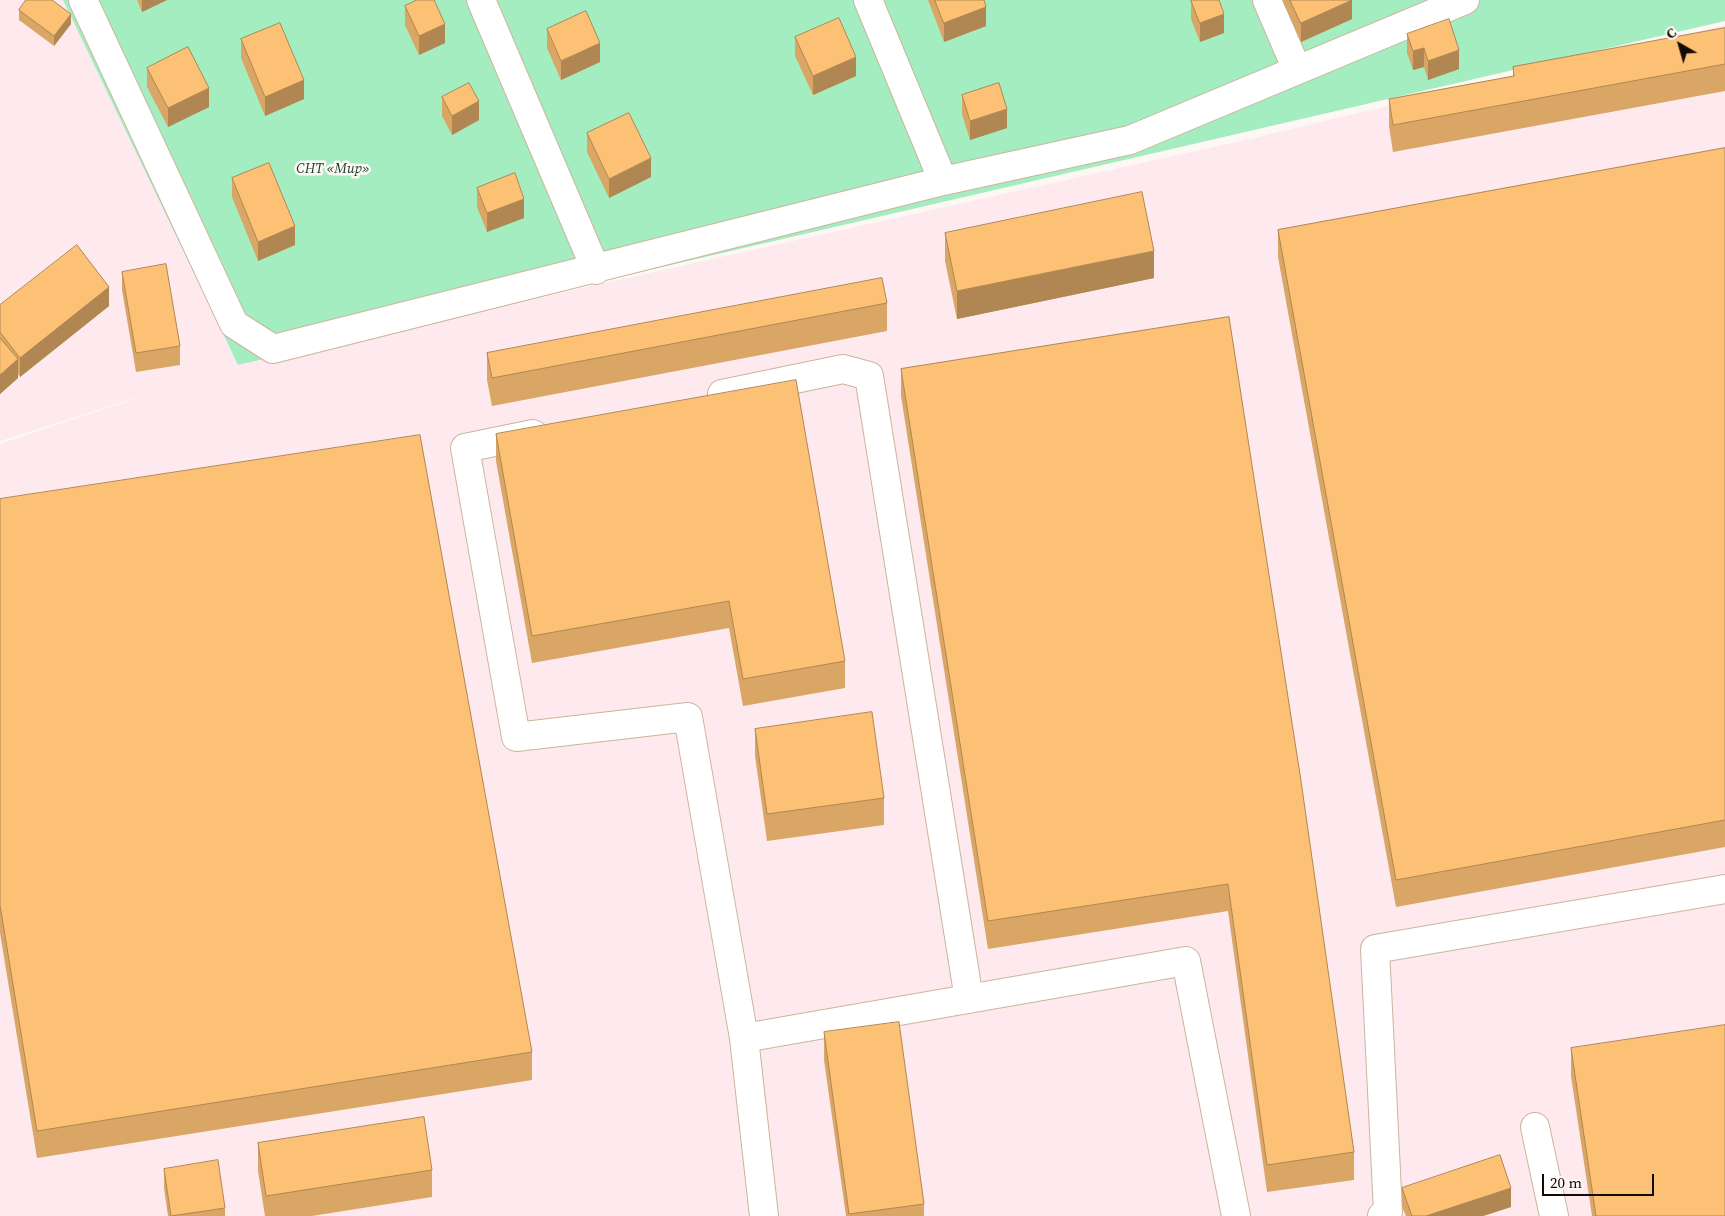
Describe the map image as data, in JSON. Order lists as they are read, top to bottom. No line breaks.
{"parks":["СНТ «Мир»"],"scale_bar":"20 m","north":"top left"}
